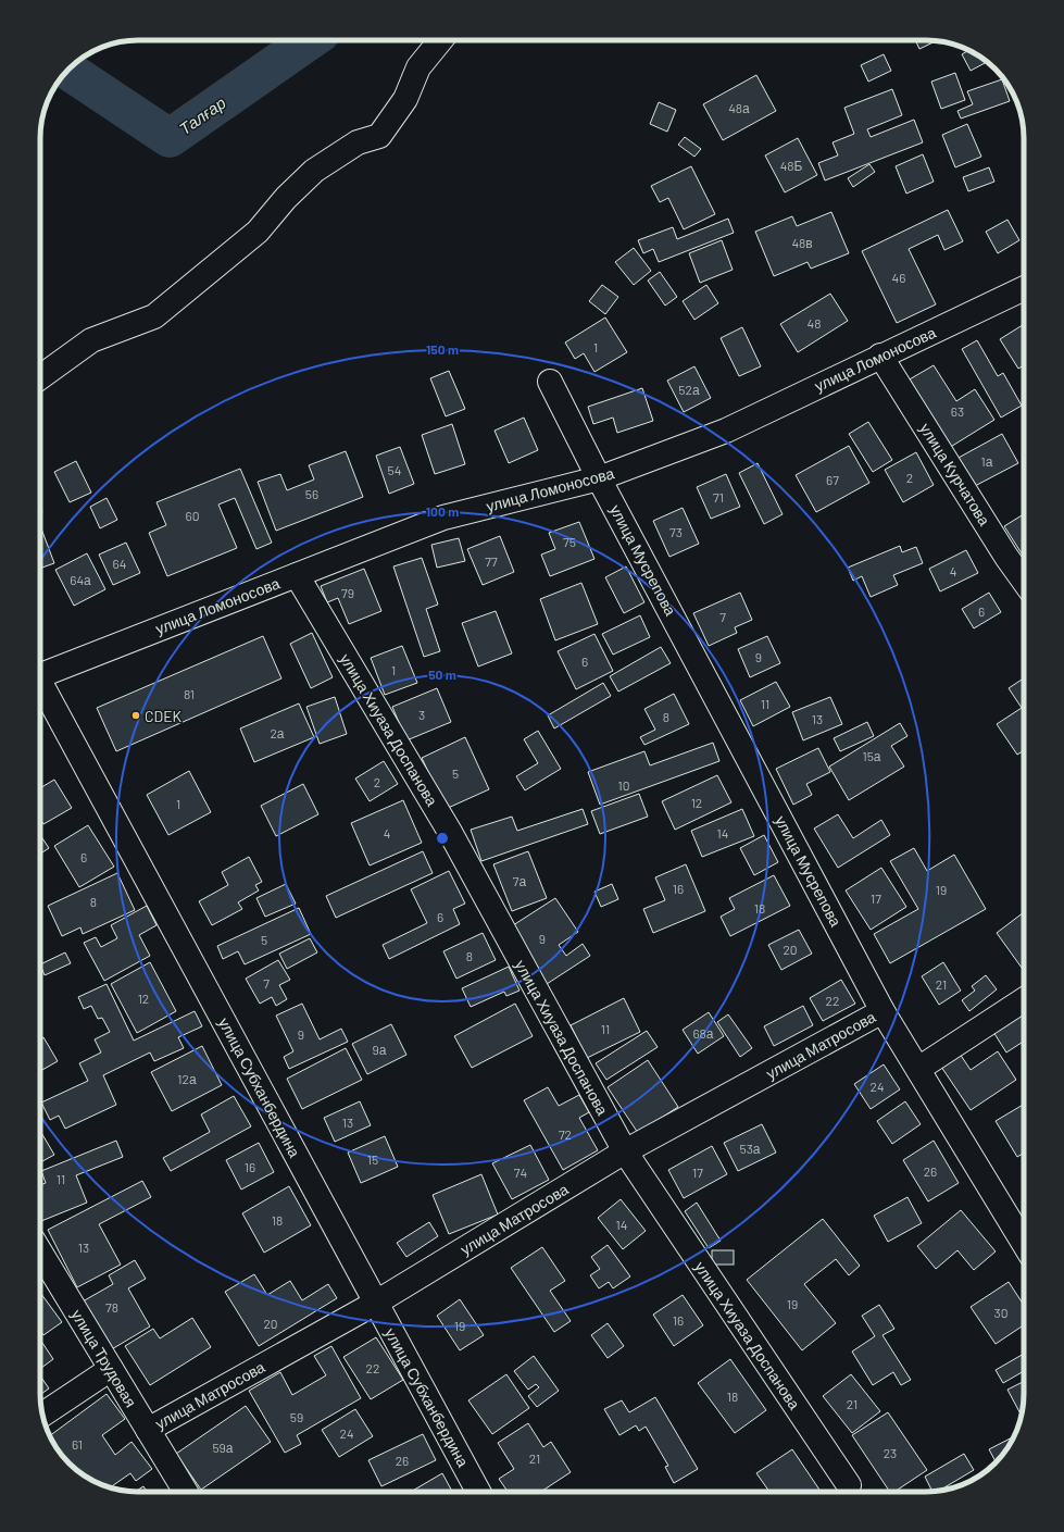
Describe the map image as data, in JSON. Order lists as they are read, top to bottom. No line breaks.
{"streets":{"street":["улица Ломоносова","улица Курчатова","улица Мусрепова","улица Хиуаза Доспанова","улица Матросова","улица Субханбердина","улица Трудовая"]},"crossings":[["улица Ломоносова","улица Курчатова"],["улица Ломоносова","улица Мусрепова"],["улица Ломоносова","улица Хиуаза Доспанова"],["улица Мусрепова","улица Матросова"],["улица Хиуаза Доспанова","улица Матросова"],["улица Матросова","улица Субханбердина"],["улица Матросова","улица Трудовая"]],"water":["Талғар"],"places":["CDEK"],"house_numbers":["48а","48Б","48в","46","48","1","52а","63","1а","54","2","67","56","71","60","73","75","77","64","4","64а","79","6","7","9","6","1","81","11","3","8","13","2а","15а","5","2","10","12","1","4","14","6","7а","16","19","17","8","18","6","9","5","20","8","7","21","12","22","11","68а","9","9а","12а","24","13","72","53а","15","16","26","74","17","11","18","14","13","19","78","30","16","20","19","22","18","21","59","24","61","59а","23","21","26"],"rings":["150 m","100 m","50 m"]}
